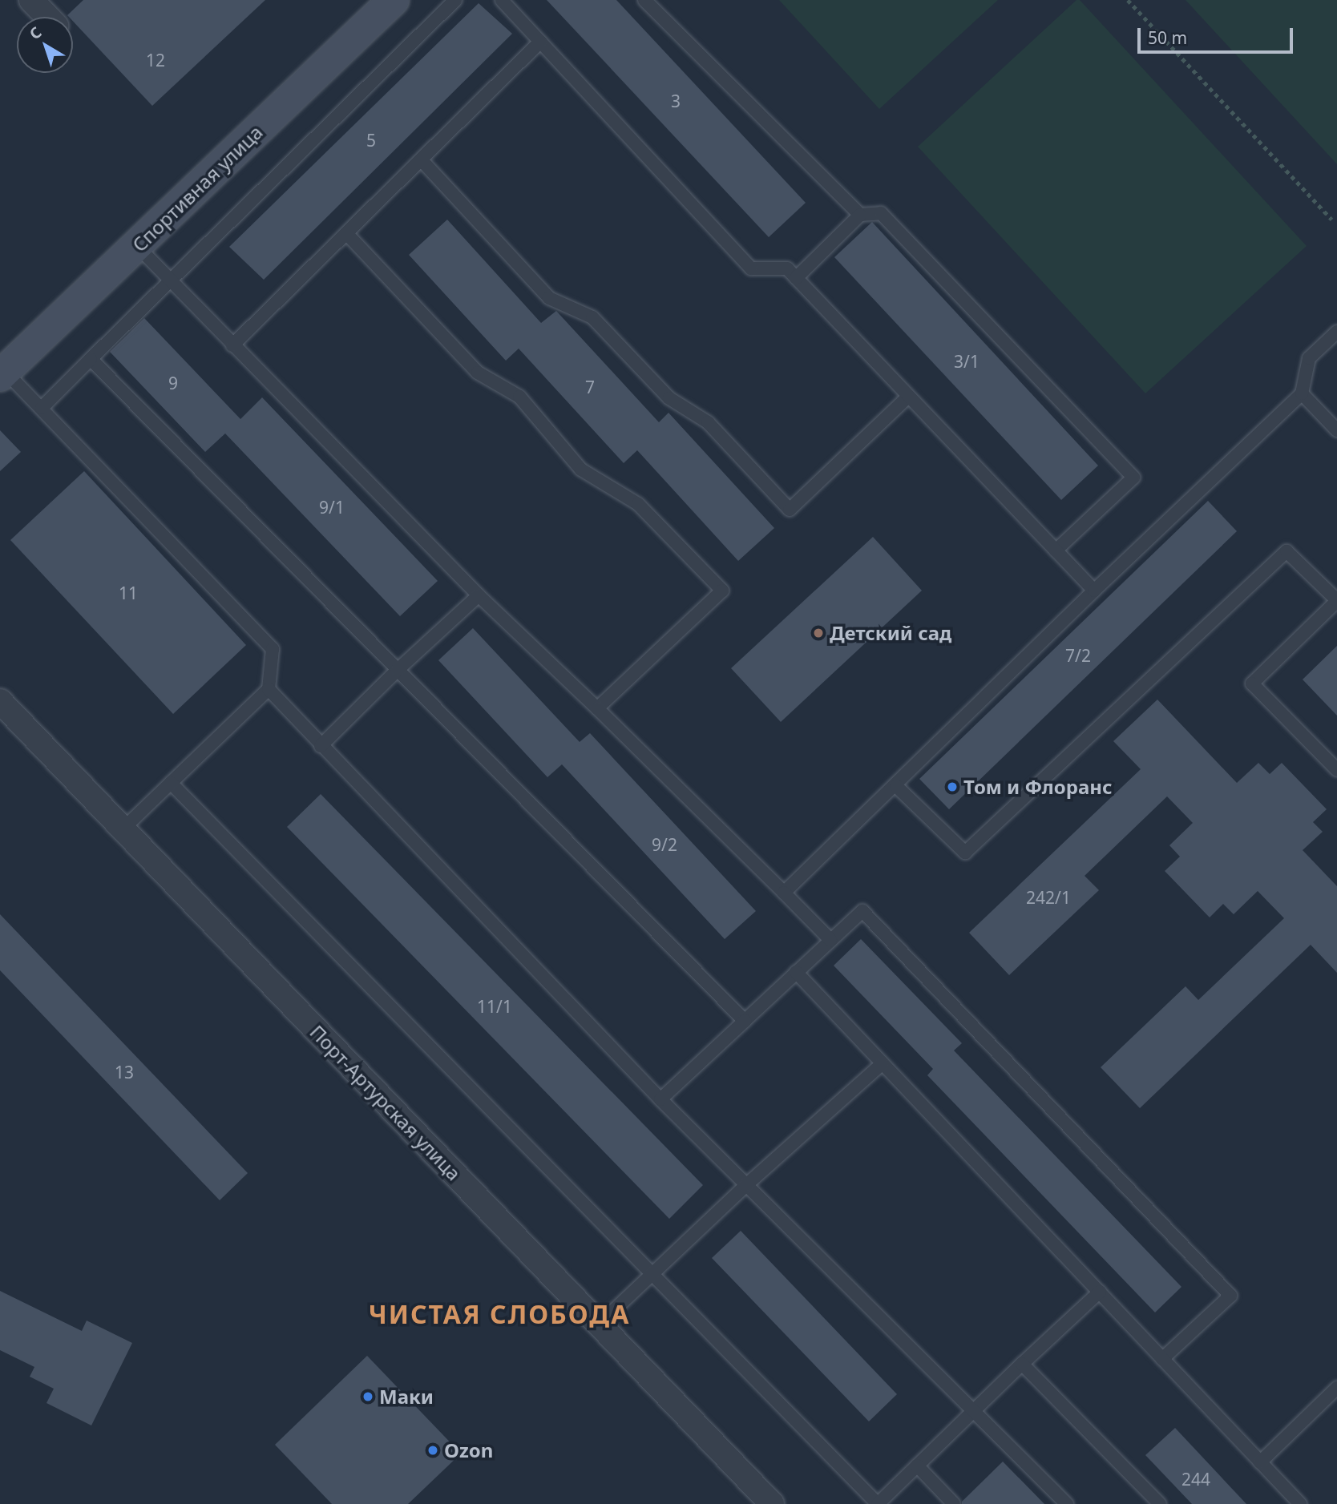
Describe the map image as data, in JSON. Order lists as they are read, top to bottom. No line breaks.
{"streets":{"street":["Спортивная улица","Порт-Артурская улица"]},"districts":["ЧИСТАЯ СЛОБОДА"],"places":["Детский сад","Том и Флоранс","Маки","Ozon"],"house_numbers":["12","3","5","3/1","9","7","9/1","11","7/2","9/2","242/1","11/1","13","244"],"scale_bar":"50 m","north":"top left"}
